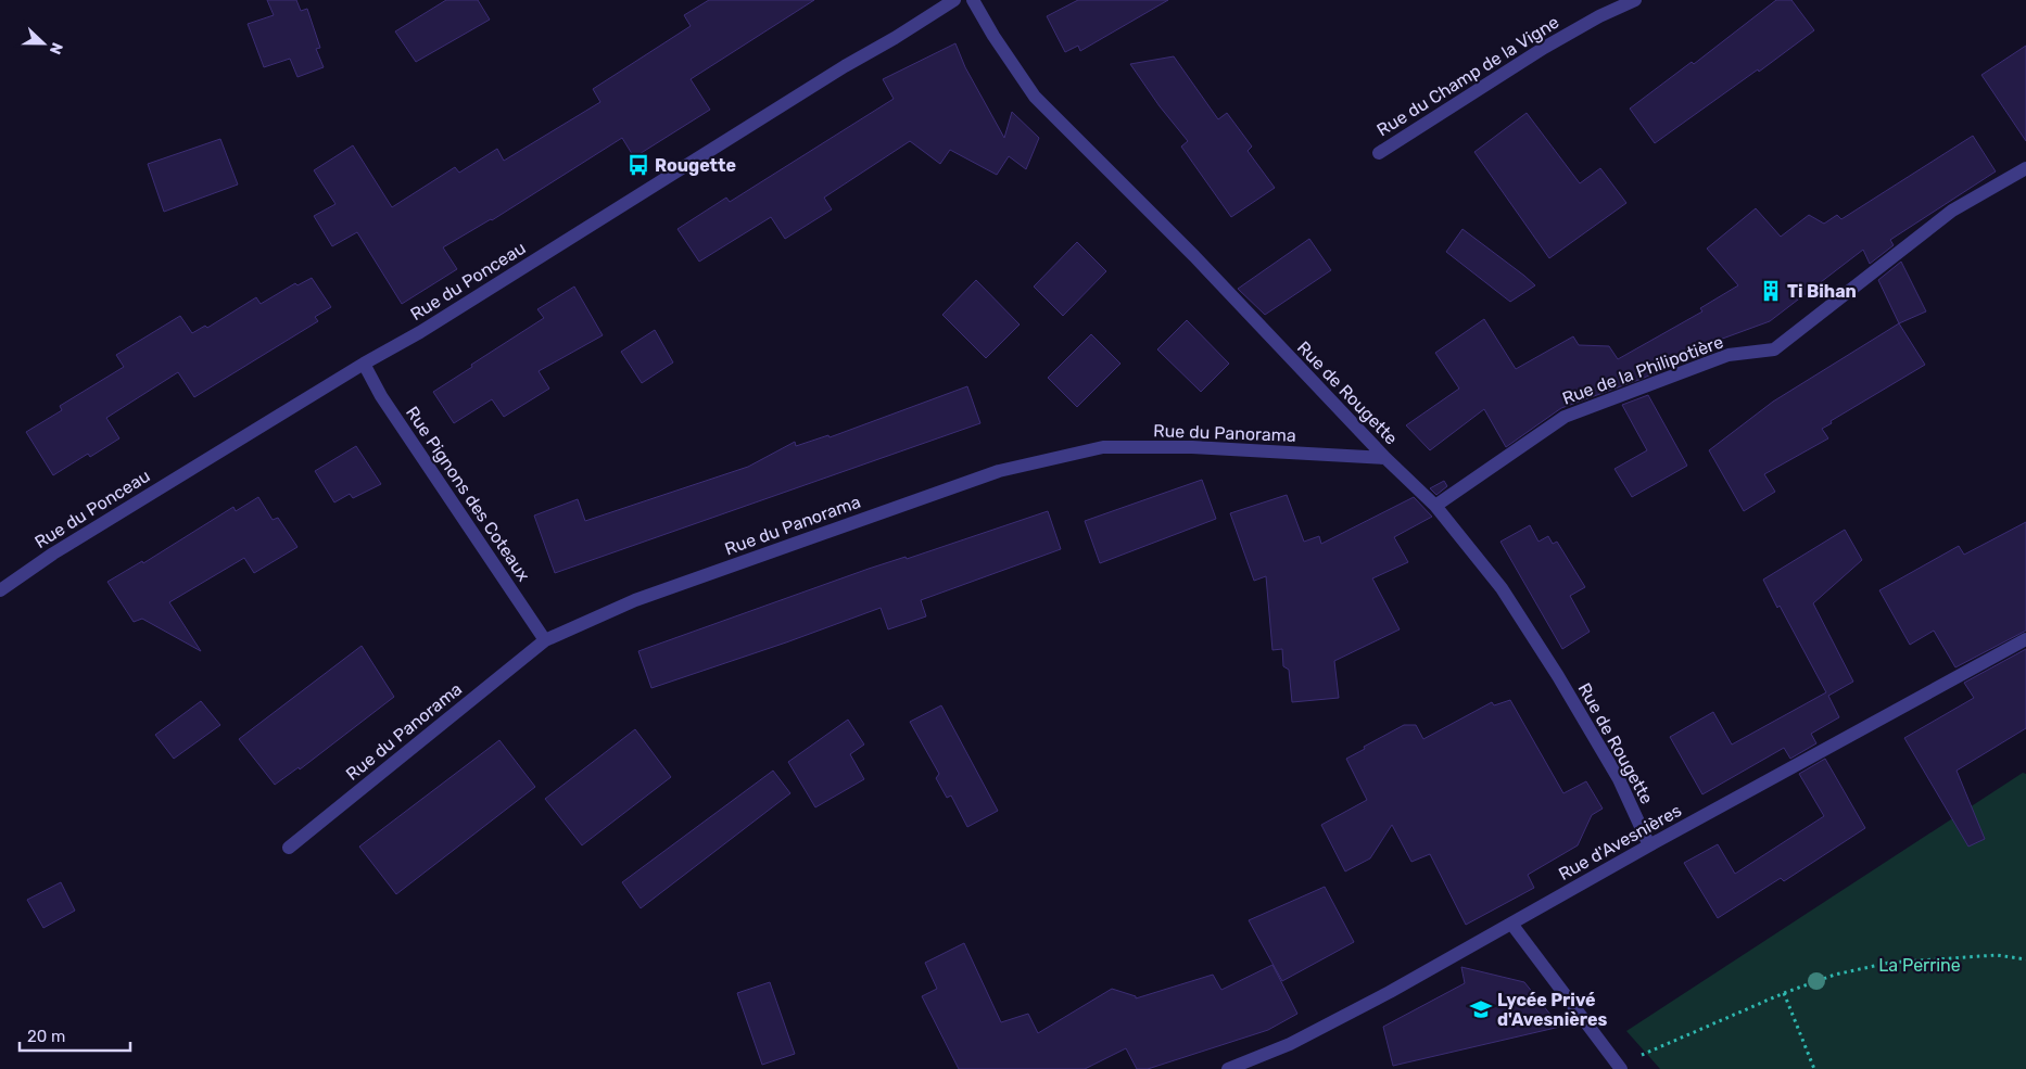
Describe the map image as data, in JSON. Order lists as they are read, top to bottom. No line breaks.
{"streets":{"street":["Rue du Champ de la Vigne","Rue du Ponceau","Rue de la Philipotière","Rue de Rougette","Rue du Panorama","Rue Pignons des Coteaux","Rue d'Avesnières"]},"crossings":[["Rue du Ponceau","Rue Pignons des Coteaux"],["Rue de la Philipotière","Rue de Rougette"],["Rue de Rougette","Rue du Panorama"],["Rue de Rougette","Rue d'Avesnières"],["Rue du Panorama","Rue Pignons des Coteaux"]],"parks":["La Perrine"],"places":{"bus stop":["Rougette"],"building":["Ti Bihan"],"school or university":["Lycée Privé d'Avesnières"]},"scale_bar":"20 m","north":"right"}
